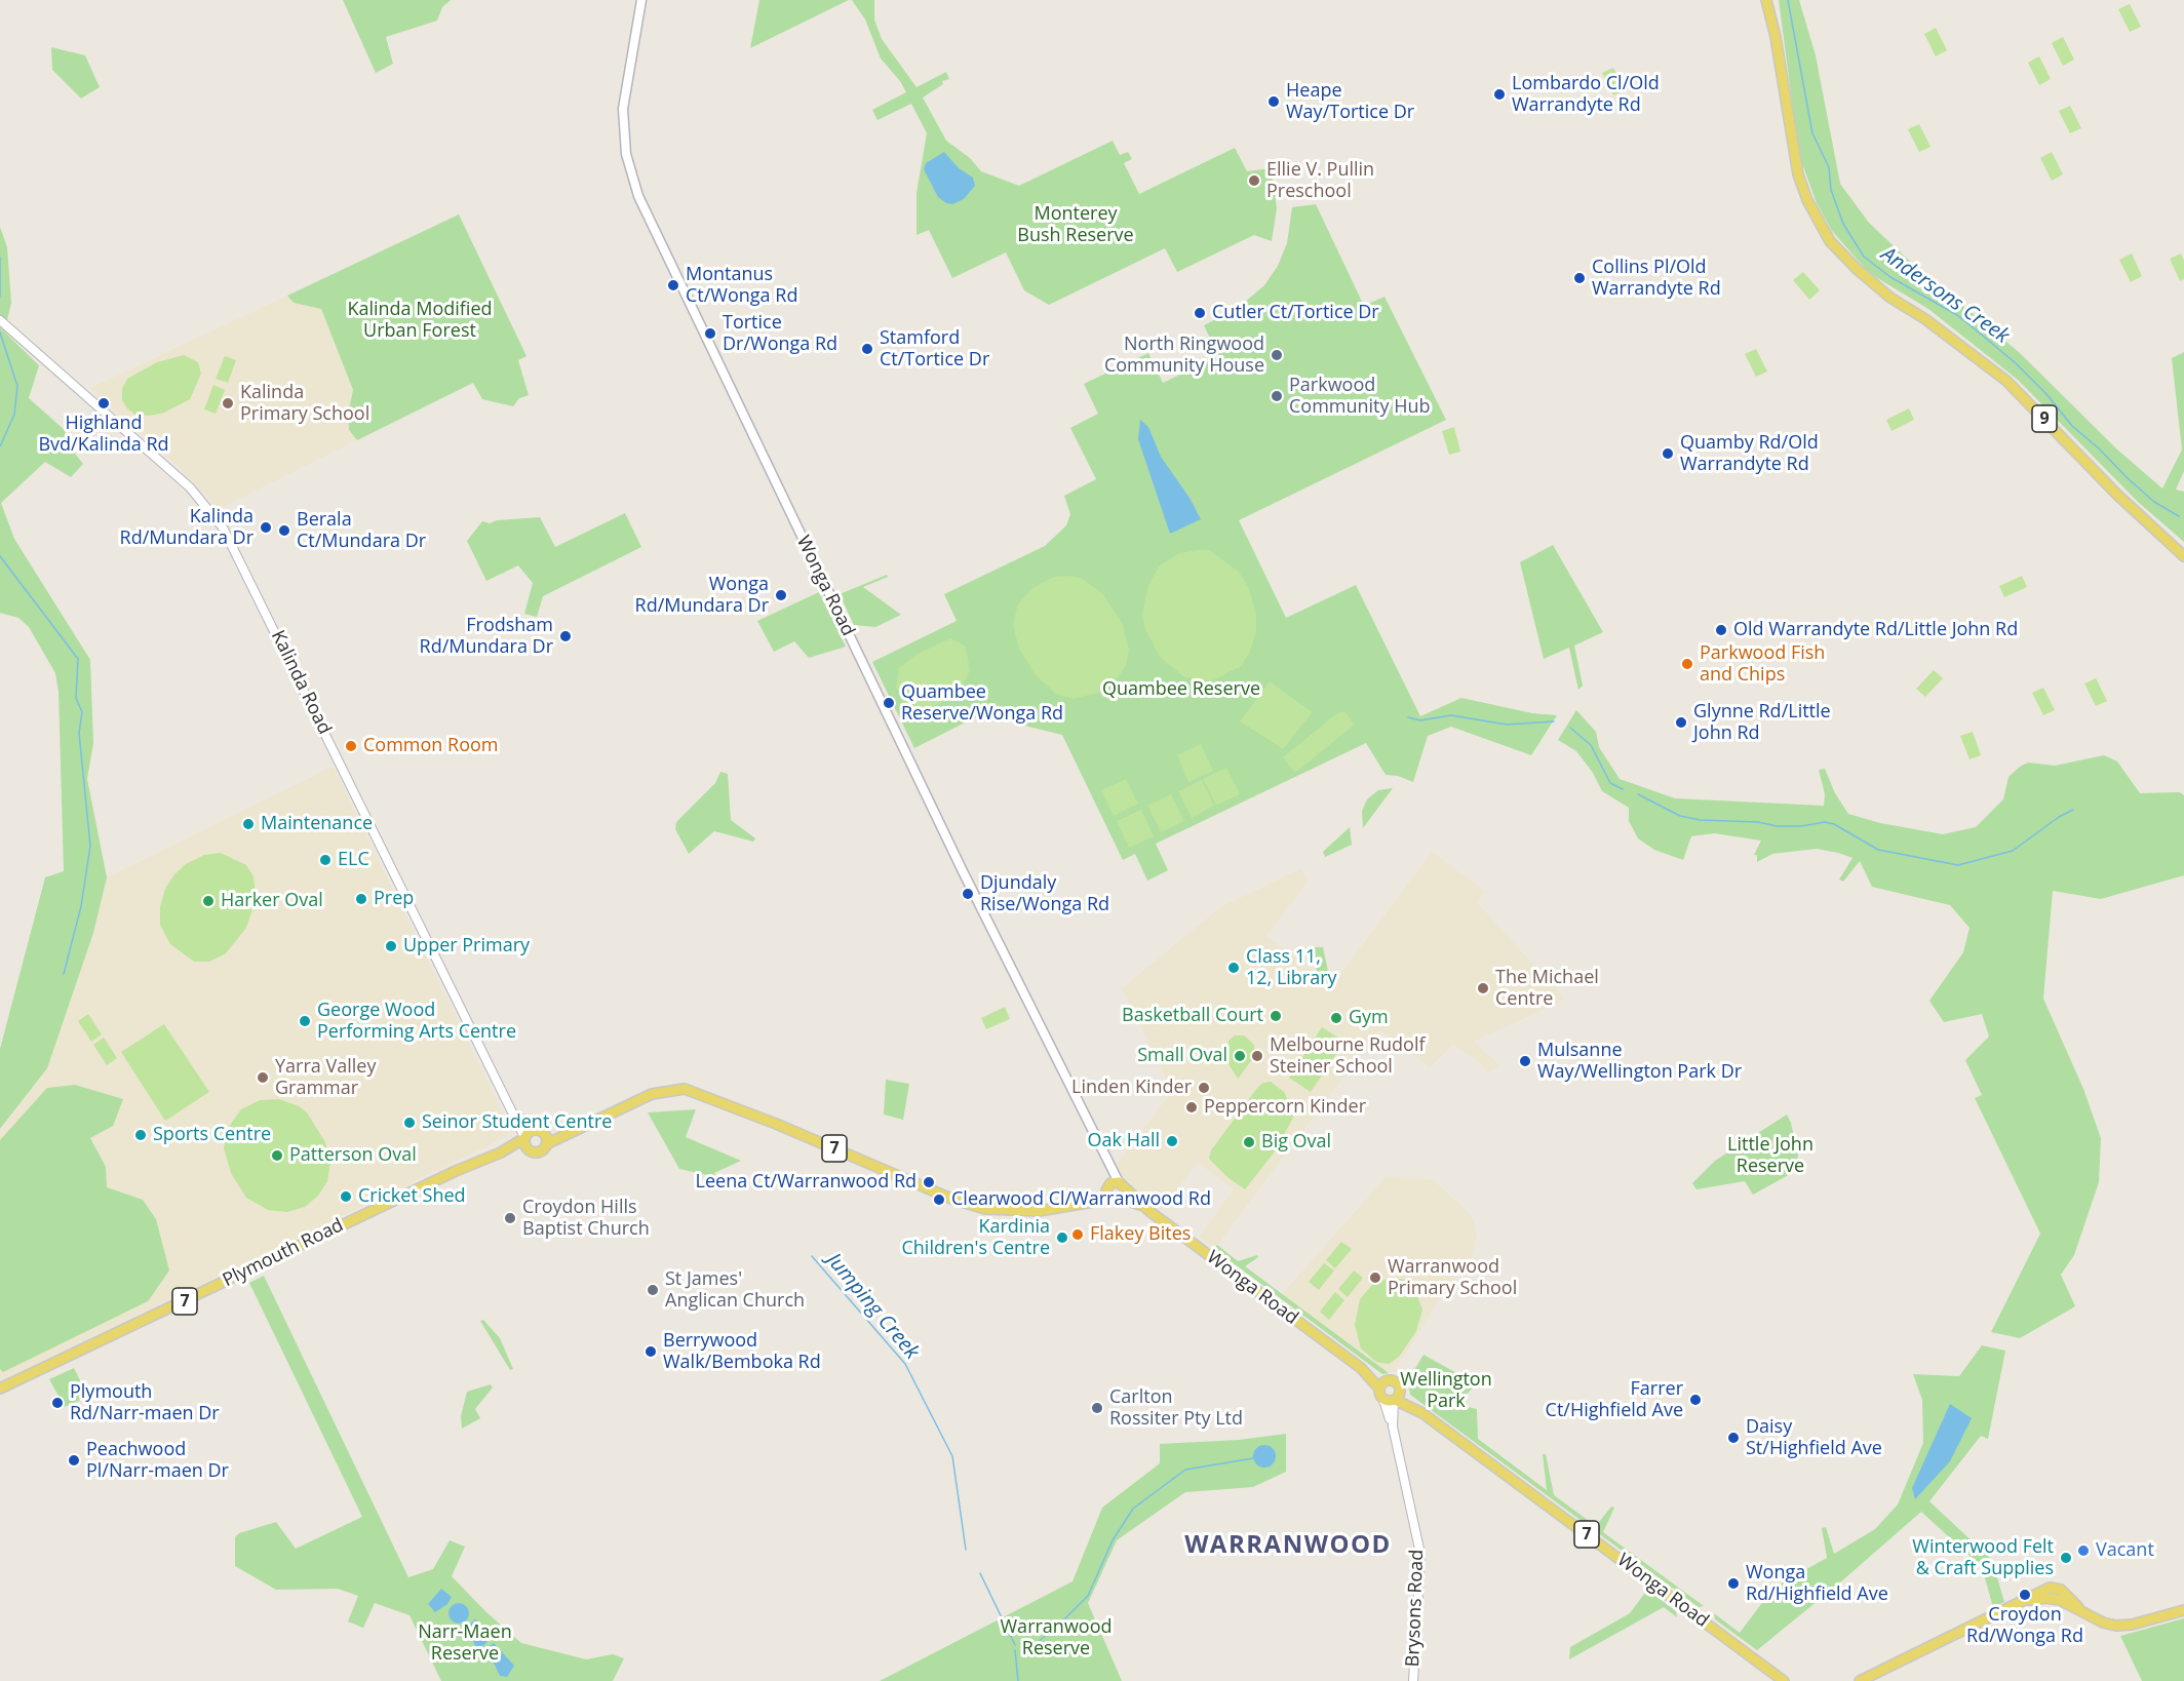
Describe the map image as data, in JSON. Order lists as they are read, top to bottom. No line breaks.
{"streets":{"main road":["9","Wonga Road","7","Plymouth Road"],"street":["Kalinda Road","Brysons Road"]},"crossings":[["Wonga Road","7"],["Wonga Road","Brysons Road"],["Kalinda Road","7"],["Kalinda Road","Plymouth Road"],["7","Plymouth Road"],["7","Brysons Road"]],"districts":["WARRANWOOD"],"water":["Andersons Creek","Jumping Creek"],"parks":["Monterey Bush Reserve","Kalinda Modified Urban Forest","Quambee Reserve","Little John Reserve","Wellington Park","Warranwood Reserve","Narr-Maen Reserve"],"places":["Lombardo Cl/Old Warrandyte Rd","Heape Way/Tortice Dr","Ellie V. Pullin Preschool","Collins Pl/Old Warrandyte Rd","Montanus Ct/Wonga Rd","Cutler Ct/Tortice Dr","Tortice Dr/Wonga Rd","Stamford Ct/Tortice Dr","North Ringwood Community House","Parkwood Community Hub","Highland Bvd/Kalinda Rd","Kalinda Primary School","Quamby Rd/Old Warrandyte Rd","Kalinda Rd/Mundara Dr","Berala Ct/Mundara Dr","Wonga Rd/Mundara Dr","Old Warrandyte Rd/Little John Rd","Frodsham Rd/Mundara Dr","Parkwood Fish and Chips","Quambee Reserve/Wonga Rd","Glynne Rd/Little John Rd","Common Room","Maintenance","ELC","Djundaly Rise/Wonga Rd","Prep","Harker Oval","Upper Primary","Class 11, 12, Library","The Michael Centre","Basketball Court","Gym","George Wood Performing Arts Centre","Small Oval","Melbourne Rudolf Steiner School","Mulsanne Way/Wellington Park Dr","Yarra Valley Grammar","Linden Kinder","Peppercorn Kinder","Seinor Student Centre","Sports Centre","Oak Hall","Big Oval","Patterson Oval","Leena Ct/Warranwood Rd","Cricket Shed","Clearwood Cl/Warranwood Rd","Croydon Hills Baptist Church","Flakey Bites","Kardinia Children's Centre","Warranwood Primary School","St James' Anglican Church","Berrywood Walk/Bemboka Rd","Farrer Ct/Highfield Ave","Plymouth Rd/Narr-maen Dr","Carlton Rossiter Pty Ltd","Daisy St/Highfield Ave","Peachwood Pl/Narr-maen Dr","Vacant","Winterwood Felt & Craft Supplies","Wonga Rd/Highfield Ave","Croydon Rd/Wonga Rd"]}
